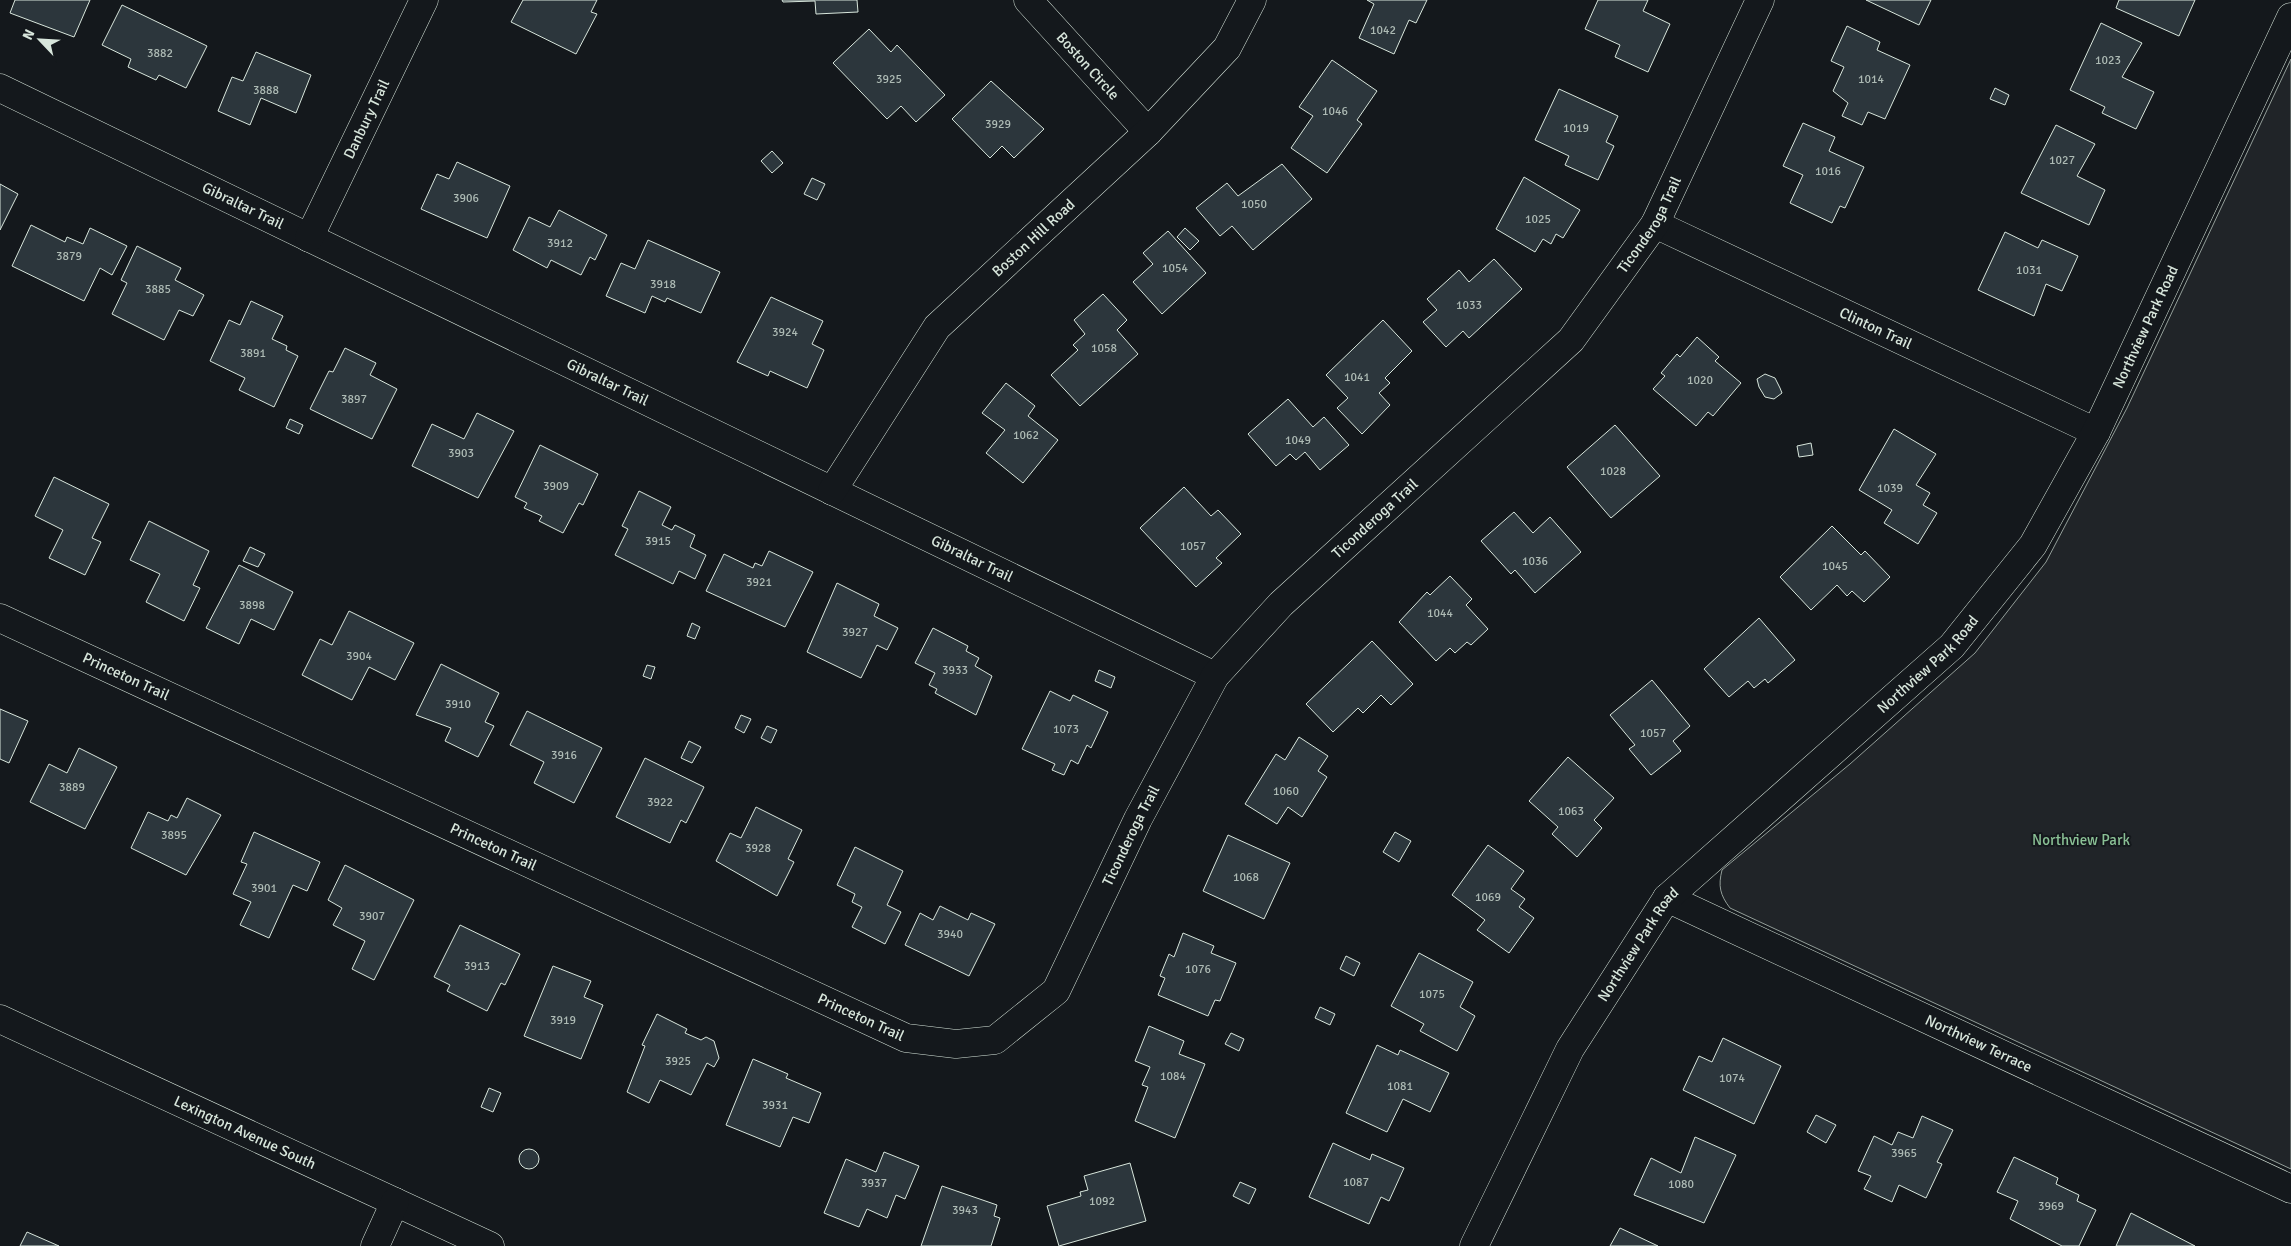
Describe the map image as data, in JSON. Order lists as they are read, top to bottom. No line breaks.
{"streets":{"street":["Boston Circle","Danbury Trail","Gibraltar Trail","Ticonderoga Trail","Boston Hill Road","Clinton Trail","Northview Park Road","Princeton Trail","Northview Terrace","Lexington Avenue South"]},"crossings":[["Boston Circle","Boston Hill Road"],["Danbury Trail","Gibraltar Trail"],["Gibraltar Trail","Ticonderoga Trail"],["Gibraltar Trail","Boston Hill Road"],["Ticonderoga Trail","Clinton Trail"],["Ticonderoga Trail","Princeton Trail"],["Clinton Trail","Northview Park Road"],["Northview Park Road","Northview Terrace"]],"parks":["Northview Park"],"house_numbers":["1042","3882","1023","3925","1014","3888","1046","3929","1019","1027","1016","3906","1050","1025","3912","3879","1054","1031","3918","3885","1033","3924","1058","3891","1041","1020","3897","1062","1049","3903","1028","3909","1039","3915","1057","1036","1045","3921","3898","1044","3927","3904","3933","3910","1073","1057","3916","3889","1060","3922","1063","3895","3928","1068","3901","1069","3907","3940","3913","1076","1075","3919","3925","1084","1074","1081","3931","3965","1087","3937","1080","1092","3969","3943"],"north":"top left"}
